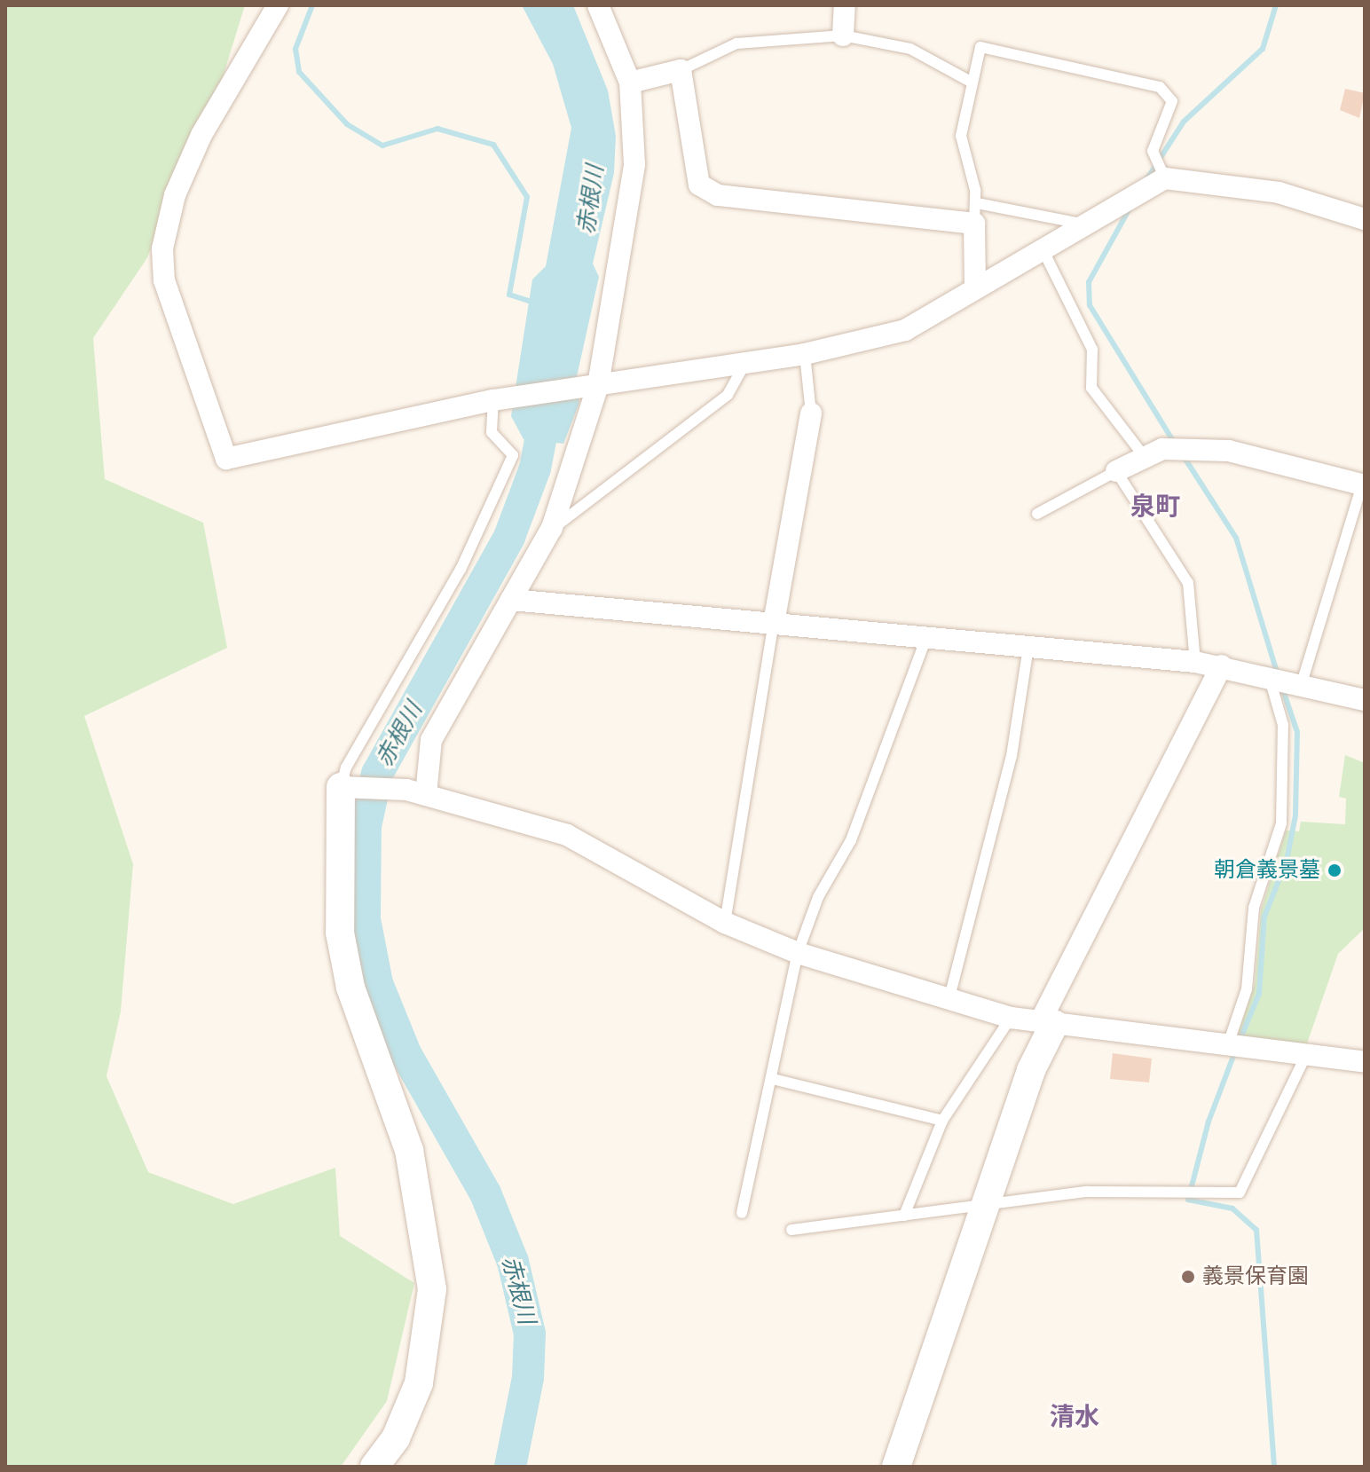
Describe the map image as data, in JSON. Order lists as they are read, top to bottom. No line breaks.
{"districts":["泉町","清水"],"water":["赤根川"],"places":["朝倉義景墓","義景保育園"]}
